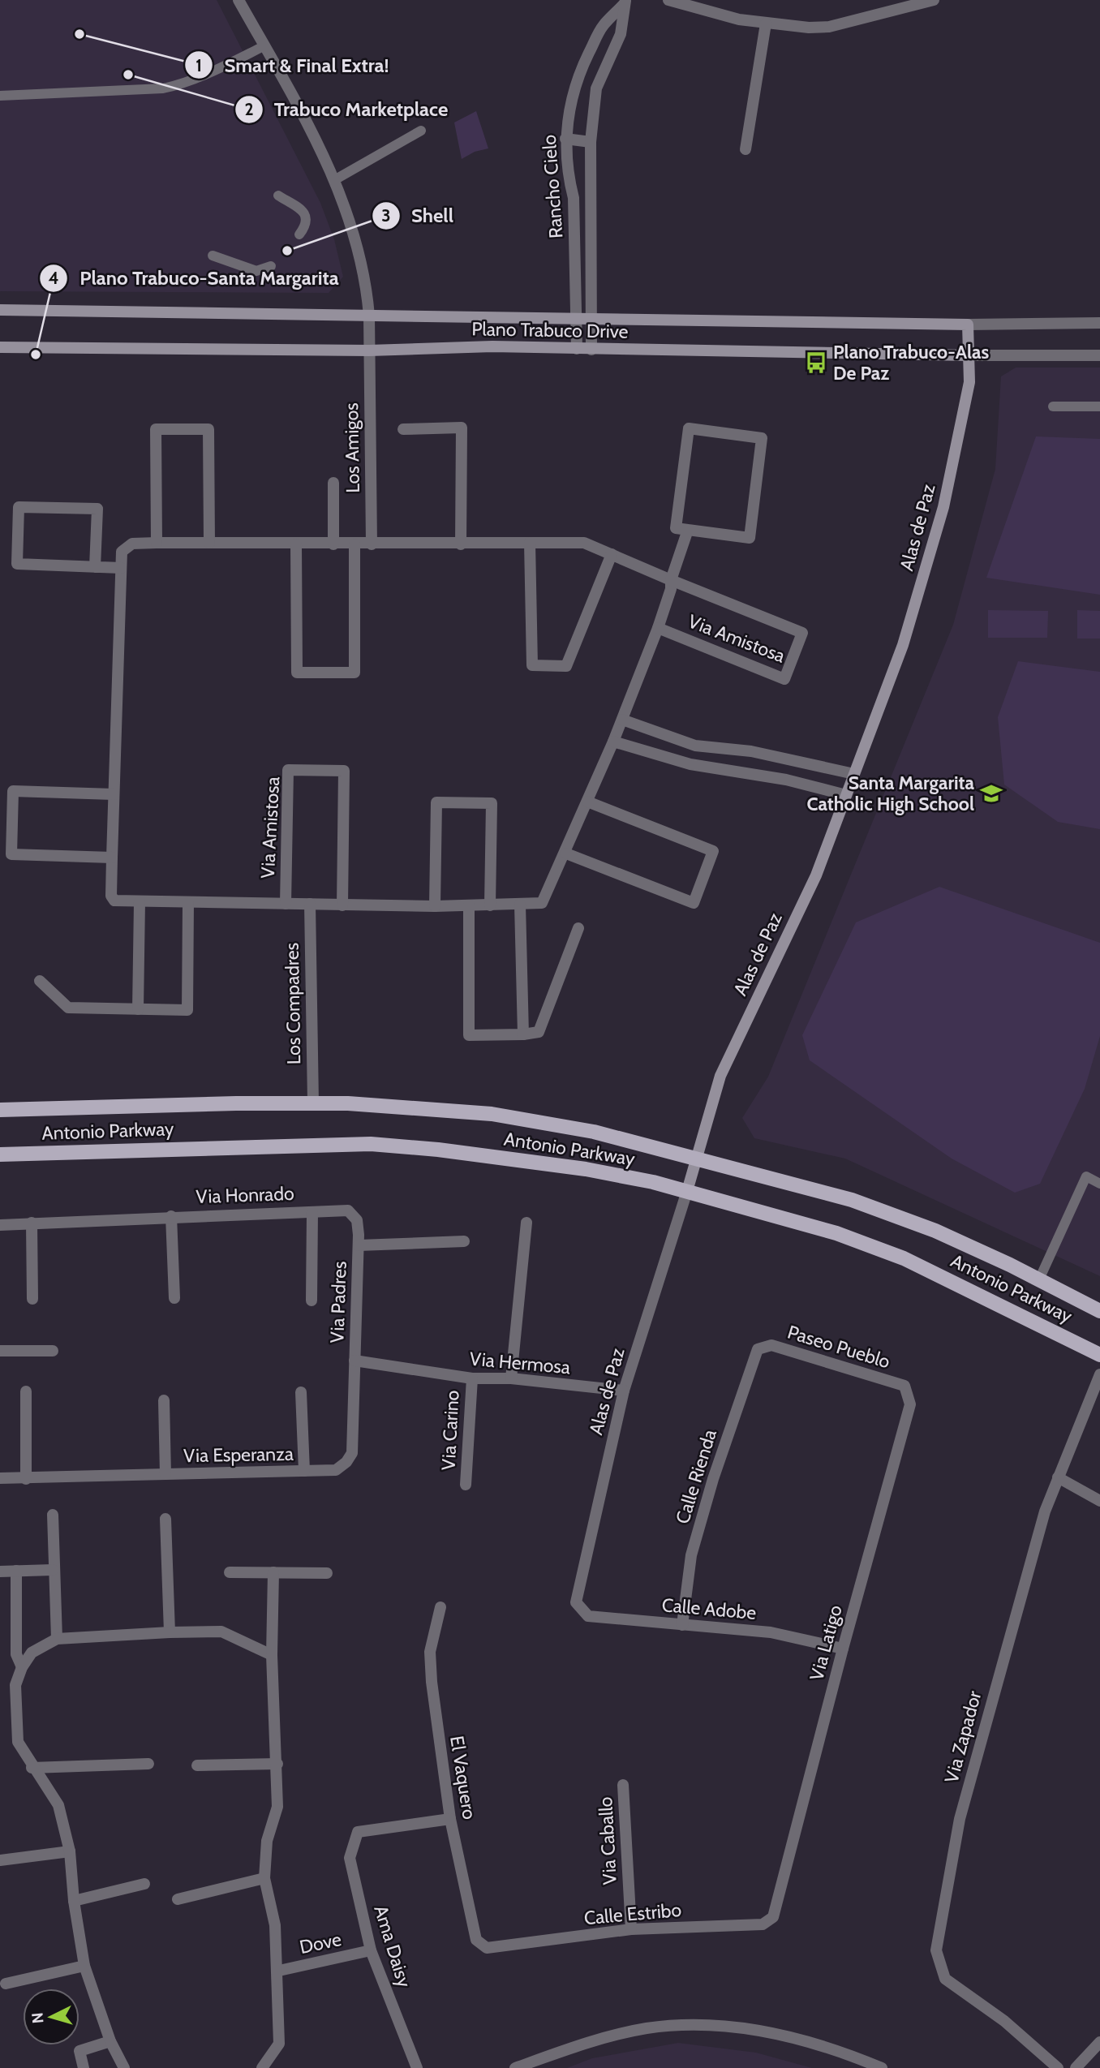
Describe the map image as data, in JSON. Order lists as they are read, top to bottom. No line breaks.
{"streets":{"main road":["Plano Trabuco Drive","Alas de Paz","Antonio Parkway"],"street":["Rancho Cielo","Los Amigos","Via Amistosa","Los Compadres","Via Honrado","Via Padres","Paseo Pueblo","Via Hermosa","Via Carino","Via Esperanza","Calle Rienda","Calle Adobe","Via Latigo","Via Zapador","El Vaquero","Via Caballo","Calle Estribo","Dove","Ama Daisy"]},"crossings":[["Rancho Cielo","Plano Trabuco Drive"],["Plano Trabuco Drive","Los Amigos"],["Plano Trabuco Drive","Alas de Paz"],["Los Amigos","Via Amistosa"],["Alas de Paz","Antonio Parkway"],["Alas de Paz","Via Hermosa"],["Alas de Paz","Calle Adobe"],["Via Amistosa","Los Compadres"],["Los Compadres","Antonio Parkway"],["Via Honrado","Via Padres"],["Via Padres","Via Hermosa"],["Via Padres","Via Esperanza"],["Paseo Pueblo","Calle Rienda"],["Paseo Pueblo","Via Latigo"],["Via Hermosa","Via Carino"],["Via Hermosa","Via Esperanza"],["Calle Rienda","Calle Adobe"],["Calle Adobe","Via Latigo"],["Via Latigo","Calle Estribo"],["El Vaquero","Calle Estribo"],["El Vaquero","Ama Daisy"],["Via Caballo","Calle Estribo"],["Dove","Ama Daisy"]],"places":{"other":["Smart & Final Extra!","Trabuco Marketplace","Shell","Plano Trabuco-Santa Margarita"],"bus stop":["Plano Trabuco-Alas De Paz"],"school or university":["Santa Margarita Catholic High School"]},"north":"left"}
